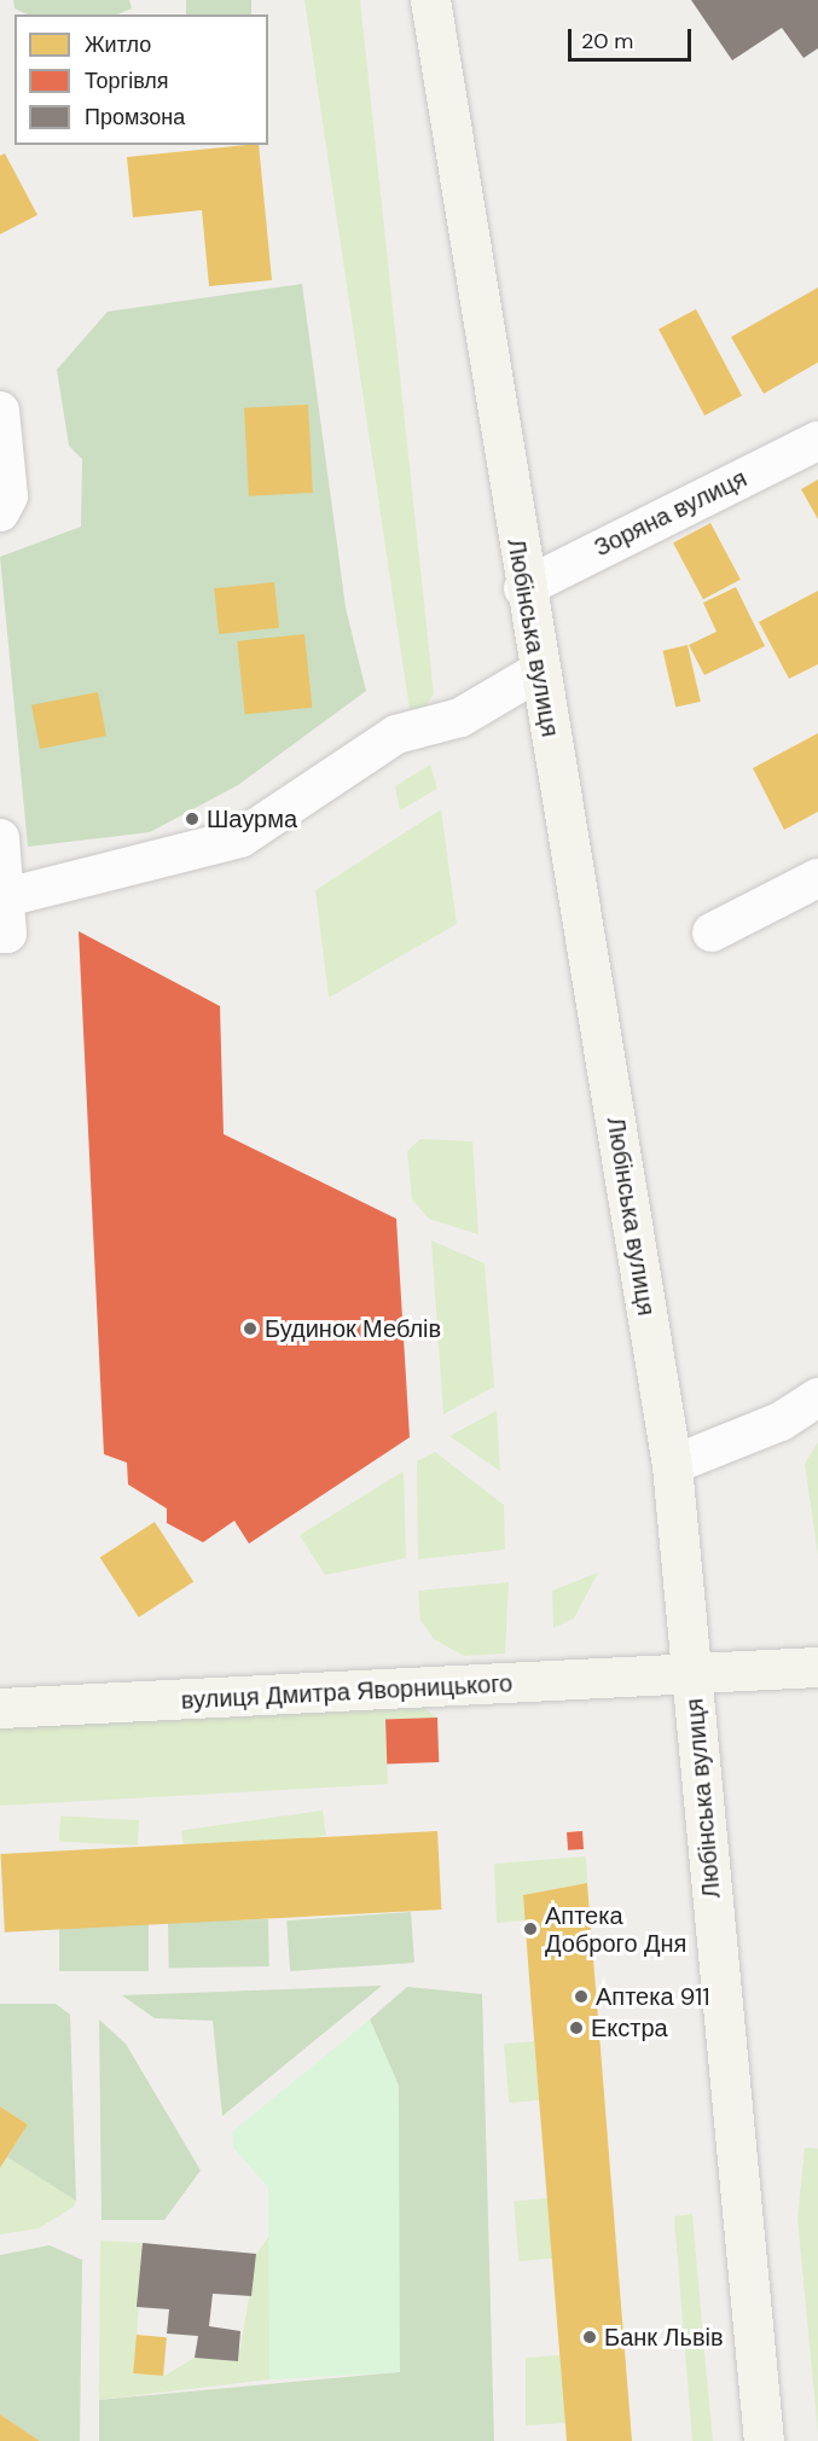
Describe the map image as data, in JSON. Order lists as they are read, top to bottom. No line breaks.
{"streets":{"main road":["Любінська вулиця","вулиця Дмитра Яворницького"],"street":["Зоряна вулиця"]},"crossings":[["Зоряна вулиця","Любінська вулиця"],["Любінська вулиця","вулиця Дмитра Яворницького"]],"places":["Шаурма","Будинок Меблів","Аптека Доброго Дня","Аптека 911","Екстра","Банк Львів"],"legend":["Житло","Торгівля","Промзона"],"scale_bar":"20 m"}
